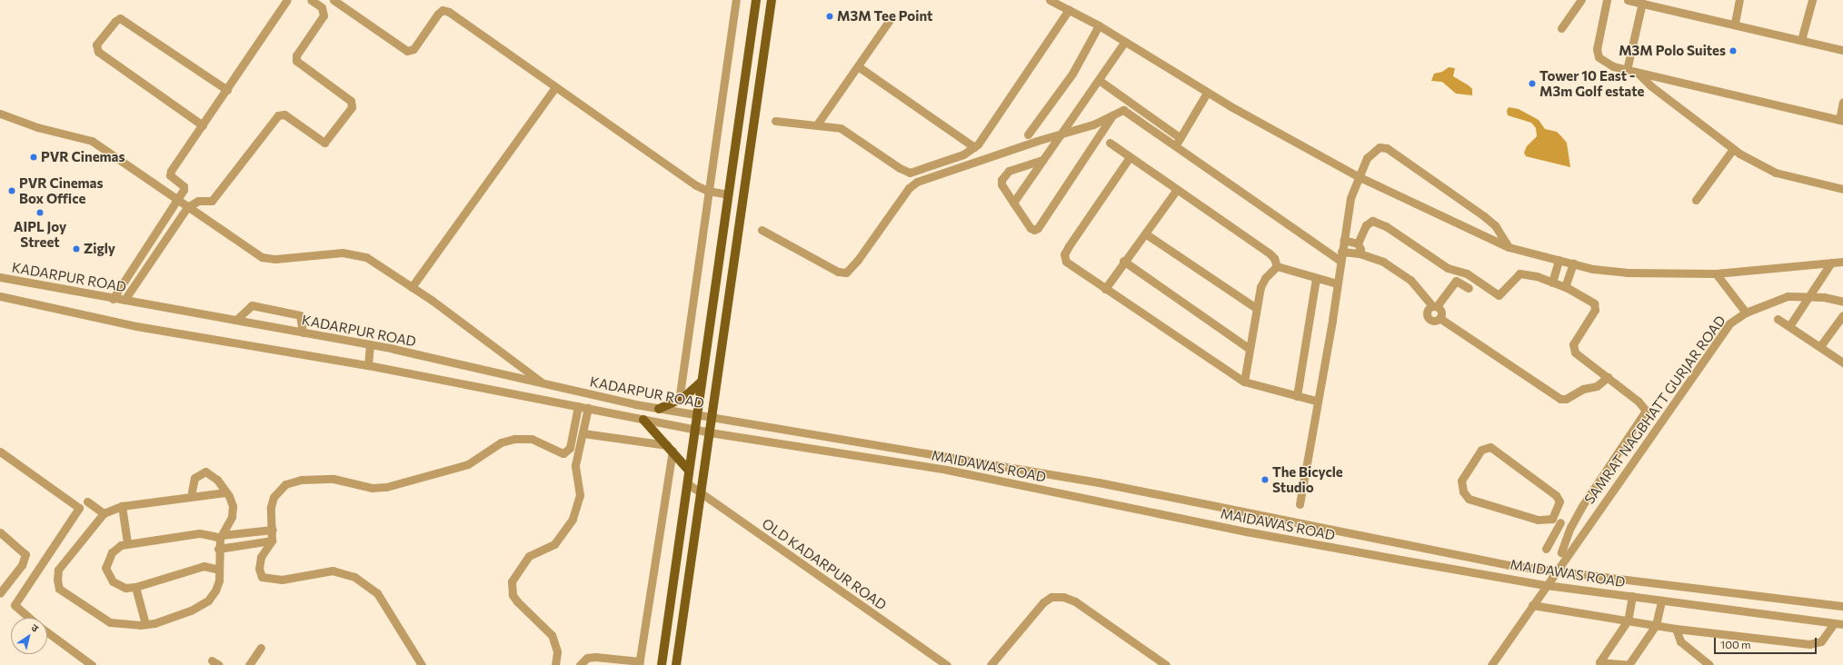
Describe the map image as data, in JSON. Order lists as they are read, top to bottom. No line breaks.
{"streets":{"street":["KADARPUR ROAD","SAMRAT NAGBHATT GURJAR ROAD","MAIDAWAS ROAD","OLD KADARPUR ROAD"]},"crossings":[["KADARPUR ROAD","MAIDAWAS ROAD"],["SAMRAT NAGBHATT GURJAR ROAD","MAIDAWAS ROAD"]],"places":["M3M Tee Point","M3M Polo Suites","Tower 10 East - M3m Golf estate","PVR Cinemas","PVR Cinemas Box Office","AIPL Joy Street","Zigly","The Bicycle Studio"],"scale_bar":"100 m","north":"top right"}
